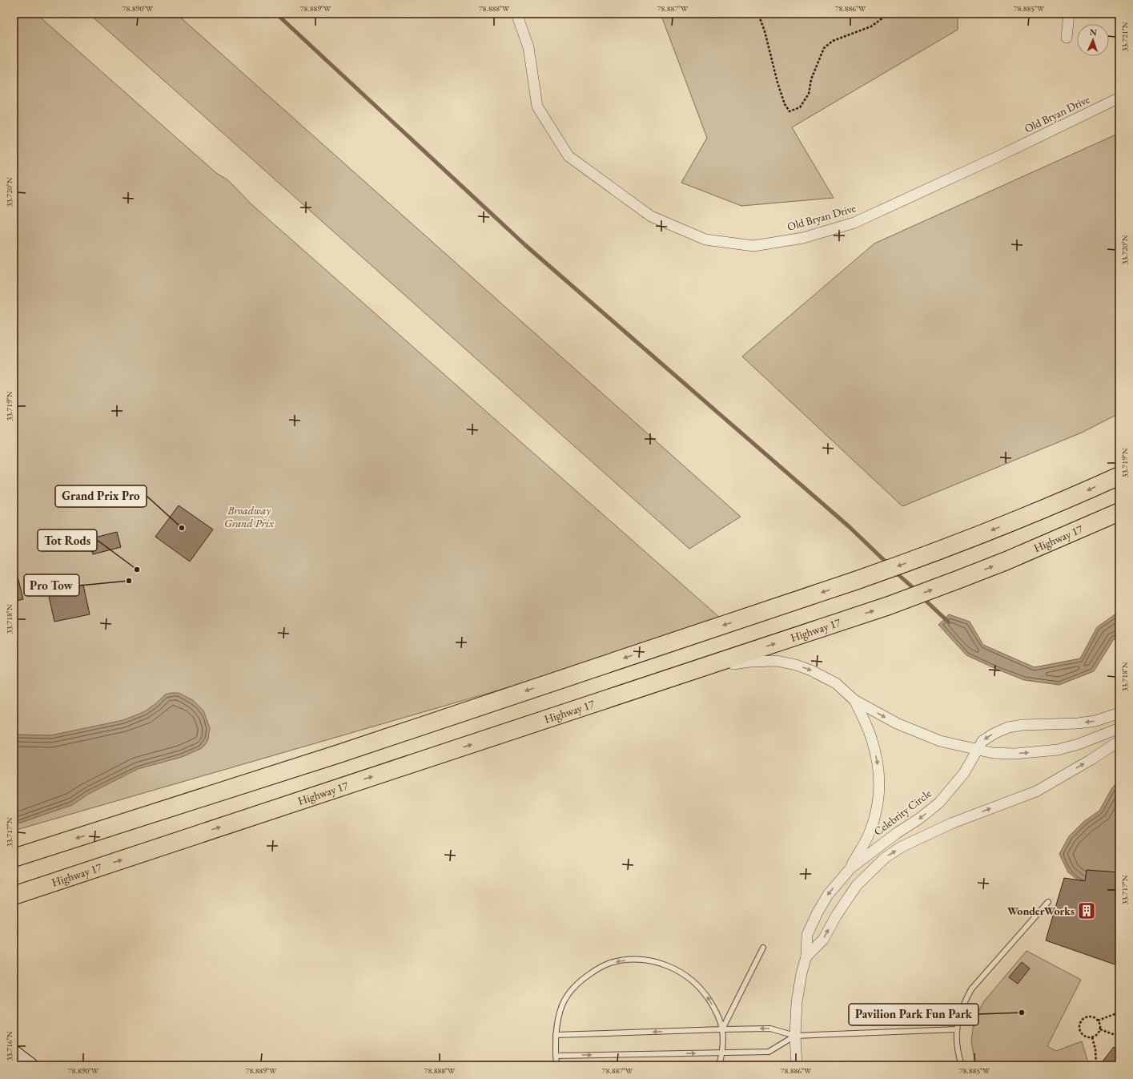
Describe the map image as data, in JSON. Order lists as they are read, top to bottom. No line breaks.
{"streets":{"highway":["Highway 17"],"street":["Old Bryan Drive","Celebrity Circle"]},"parks":["Broadway Grand Prix"],"places":{"other":["Grand Prix Pro","Tot Rods","Pro Tow","Pavilion Park Fun Park"],"building":["WonderWorks"]},"north":"top","coordinates":["78.890°W","78.889°W","78.888°W","78.887°W","78.886°W","78.885°W","33.721°N","33.720°N","33.719°N","33.718°N","33.717°N","33.716°N"]}
